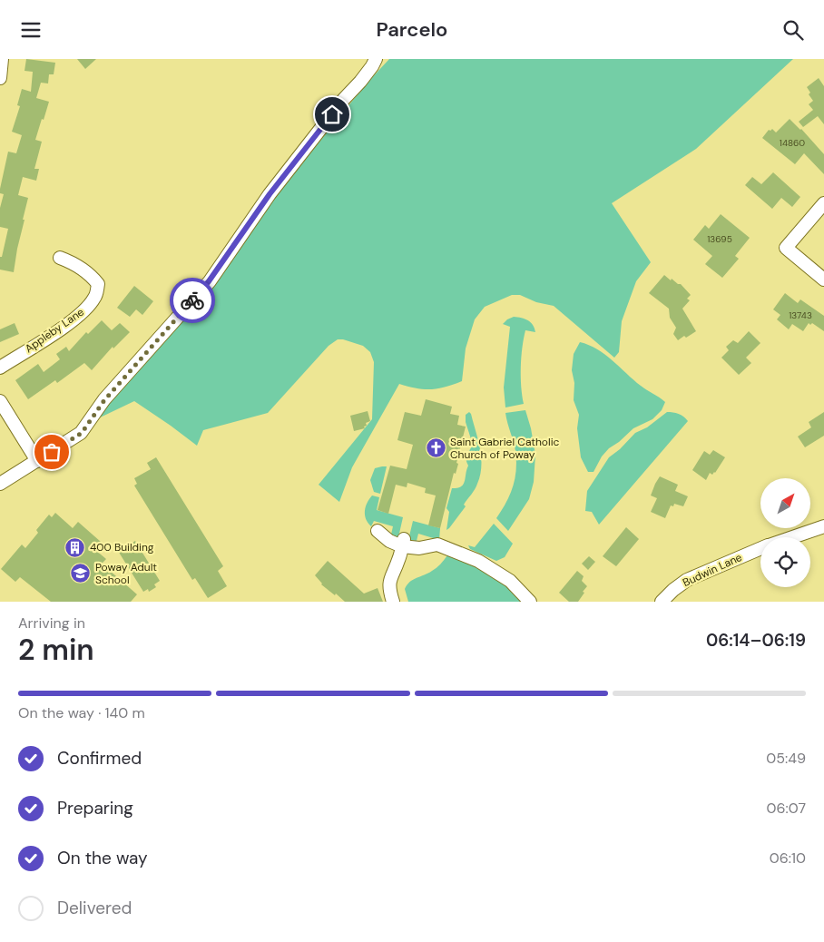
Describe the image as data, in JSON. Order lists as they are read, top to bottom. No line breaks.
{"streets":{"street":["Appleby Lane","Budwin Lane"]},"places":{"church":["Saint Gabriel Catholic Church of Poway"],"building":["400 Building"],"school or university":["Poway Adult School"]},"house_numbers":["14860","13695","13743"],"north":"top right","page":{"header":"Parcelo","heading":["2 min","Arriving in","06:14–06:19"],"bar":"On the way · 140 m","list":[["Confirmed","05:49"],["Preparing","06:07"],["On the way","06:10"],"Delivered"]}}
